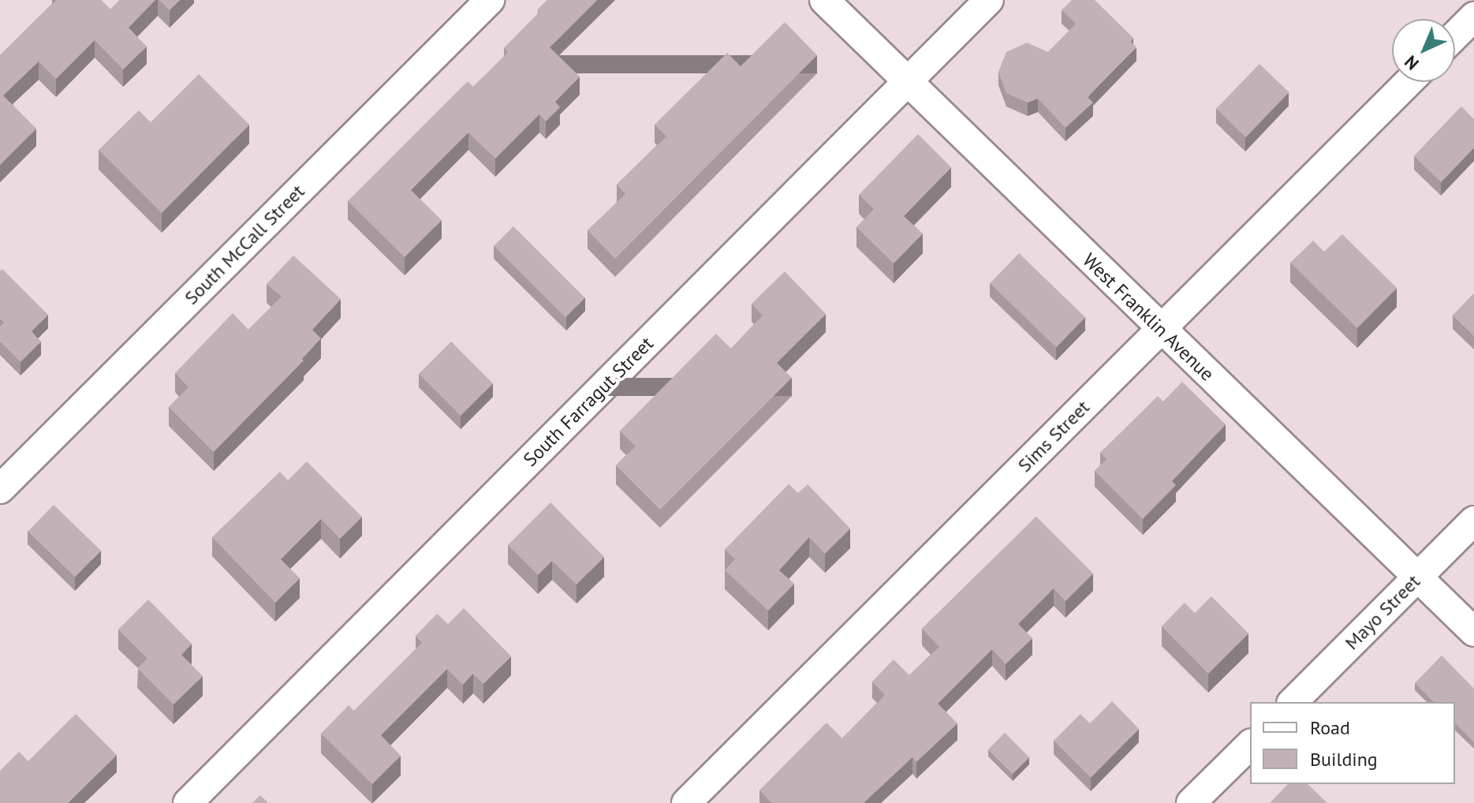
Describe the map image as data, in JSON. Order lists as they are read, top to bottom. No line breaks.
{"streets":{"street":["South McCall Street","West Franklin Avenue","South Farragut Street","Sims Street","Mayo Street"]},"crossings":[["West Franklin Avenue","South Farragut Street"],["West Franklin Avenue","Sims Street"],["West Franklin Avenue","Mayo Street"]],"legend":["Road","Building"],"north":"bottom left"}
